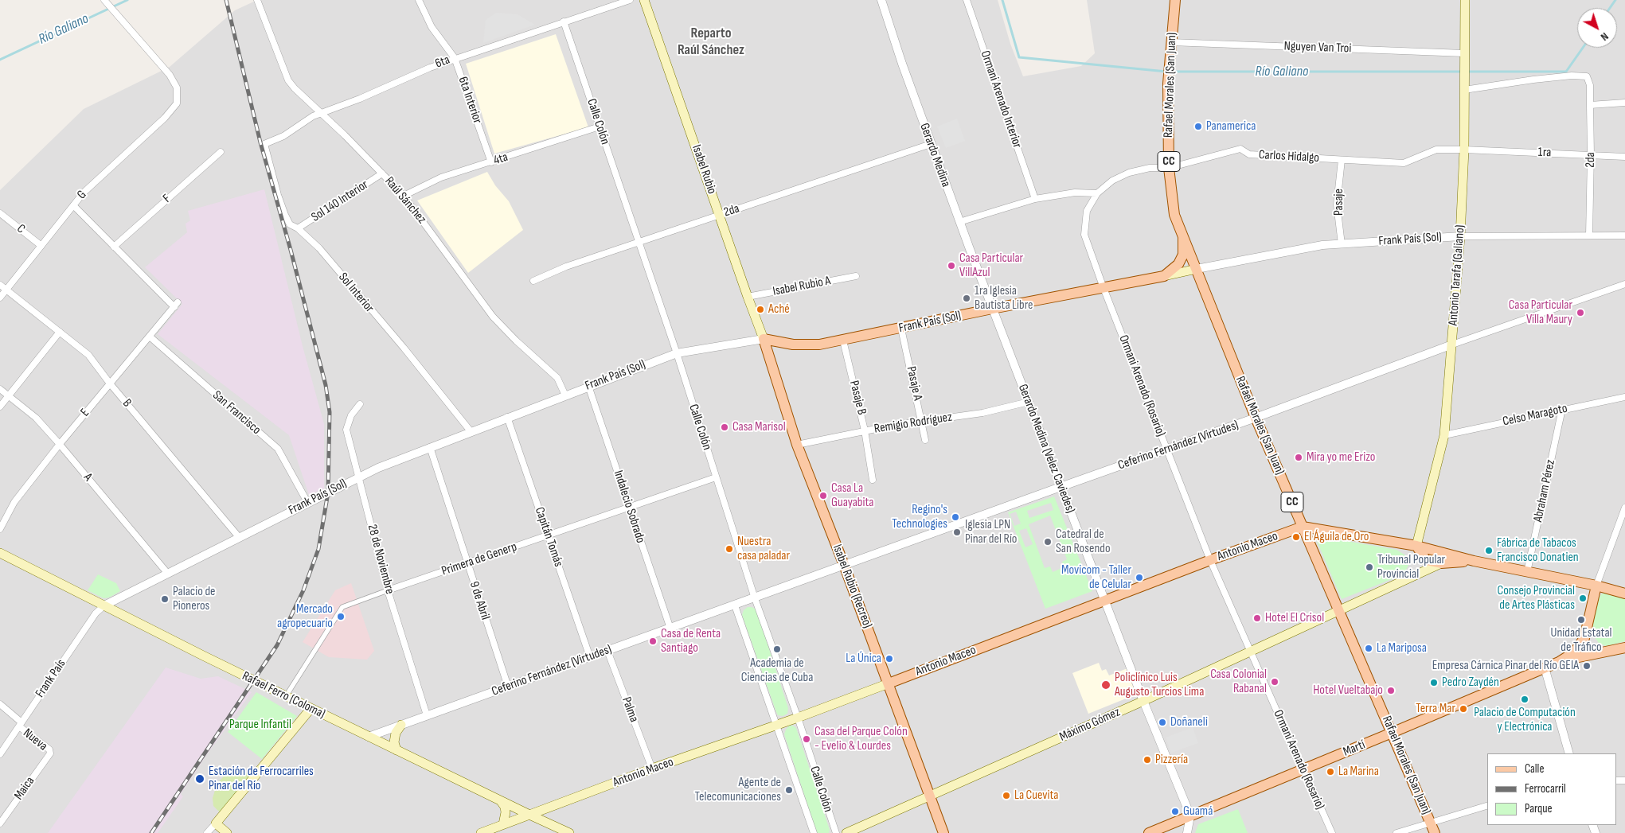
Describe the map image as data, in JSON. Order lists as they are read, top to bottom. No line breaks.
{"streets":{"main road":["Rafael Morales (San Juan)","CC","Isabel Rubio","Frank País (Sol)","Antonio Tarafa (Galiano)","Antonio Maceo","Isabel Rubio (Recreo)","Rafael Ferro (Coloma)","Máximo Gómez","Martí"],"street":["Nguyen Van Troi","6ta","Ormani Arenado Interior","6ta Interior","Calle Colón","1ra","Gerardo Medina","Carlos Hidalgo","4ta","2da","G","F","Raúl Sánchez","Sol 140 Interior","Pasaje","C","Isabel Rubio A","Sol Interior","Pasaje A","Ormani Arenado (Rosario)","Pasaje B","B","E","San Francisco","Celso Maragoto","Remigio Rodríguez","Ceferino Fernández (Virtudes)","Gerardo Medina (Velez Caviedes)","A","Abraham Pérez","Indalecio Sobrado","Capitán Tomás","28 de Noviembre","Primera de Generp","9 de Abril","Frank País","Palma","Nueva","Maica"]},"crossings":[["Nguyen Van Troi","Rafael Morales (San Juan)"],["Nguyen Van Troi","Antonio Tarafa (Galiano)"],["6ta","6ta Interior"],["6ta","Calle Colón"],["6ta","Raúl Sánchez"],["6ta","Sol Interior"],["Rafael Morales (San Juan)","Carlos Hidalgo"],["Rafael Morales (San Juan)","CC"],["Rafael Morales (San Juan)","Frank País (Sol)"],["Rafael Morales (San Juan)","Ormani Arenado (Rosario)"],["Rafael Morales (San Juan)","Ceferino Fernández (Virtudes)"],["Rafael Morales (San Juan)","Antonio Maceo"],["Rafael Morales (San Juan)","Máximo Gómez"],["Rafael Morales (San Juan)","Martí"],["6ta Interior","4ta"],["Calle Colón","4ta"],["Calle Colón","2da"],["Calle Colón","Frank País (Sol)"],["Calle Colón","Ceferino Fernández (Virtudes)"],["Calle Colón","Antonio Maceo"],["Calle Colón","Primera de Generp"],["1ra","Carlos Hidalgo"],["1ra","2da"],["1ra","Antonio Tarafa (Galiano)"],["Gerardo Medina","2da"],["Gerardo Medina","Frank País (Sol)"],["Gerardo Medina","Gerardo Medina (Velez Caviedes)"],["Carlos Hidalgo","CC"],["Carlos Hidalgo","Pasaje"],["Carlos Hidalgo","Frank País (Sol)"],["Carlos Hidalgo","Antonio Tarafa (Galiano)"],["Carlos Hidalgo","Ormani Arenado (Rosario)"],["4ta","Raúl Sánchez"],["2da","Isabel Rubio"],["2da","Frank País (Sol)"],["2da","Antonio Tarafa (Galiano)"],["CC","Frank País (Sol)"],["CC","Ormani Arenado (Rosario)"],["Isabel Rubio","Frank País (Sol)"],["Isabel Rubio","Isabel Rubio A"],["Isabel Rubio","Isabel Rubio (Recreo)"],["G","C"],["G","B"],["F","E"],["Raúl Sánchez","Sol 140 Interior"],["Raúl Sánchez","Frank País (Sol)"],["Sol 140 Interior","Sol Interior"],["Pasaje","Frank País (Sol)"],["Frank País (Sol)","Antonio Tarafa (Galiano)"],["Frank País (Sol)","Sol Interior"],["Frank País (Sol)","Pasaje A"],["Frank País (Sol)","Ormani Arenado (Rosario)"],["Frank País (Sol)","Pasaje B"],["Frank País (Sol)","B"],["Frank País (Sol)","San Francisco"],["Frank País (Sol)","Gerardo Medina (Velez Caviedes)"],["Frank País (Sol)","A"],["Frank País (Sol)","Indalecio Sobrado"],["Frank País (Sol)","Capitán Tomás"],["Frank País (Sol)","28 de Noviembre"],["Frank País (Sol)","Isabel Rubio (Recreo)"],["Frank País (Sol)","9 de Abril"],["Frank País (Sol)","Frank País"],["Frank País (Sol)","Rafael Ferro (Coloma)"],["Antonio Tarafa (Galiano)","Celso Maragoto"],["Antonio Tarafa (Galiano)","Ceferino Fernández (Virtudes)"],["Antonio Tarafa (Galiano)","Antonio Maceo"],["Pasaje A","Remigio Rodríguez"],["Ormani Arenado (Rosario)","Ceferino Fernández (Virtudes)"],["Ormani Arenado (Rosario)","Antonio Maceo"],["Ormani Arenado (Rosario)","Máximo Gómez"],["Ormani Arenado (Rosario)","Martí"],["Pasaje B","Remigio Rodríguez"],["B","E"],["E","San Francisco"],["E","A"],["Celso Maragoto","Abraham Pérez"],["Remigio Rodríguez","Gerardo Medina (Velez Caviedes)"],["Remigio Rodríguez","Isabel Rubio (Recreo)"],["Ceferino Fernández (Virtudes)","Gerardo Medina (Velez Caviedes)"],["Ceferino Fernández (Virtudes)","Indalecio Sobrado"],["Ceferino Fernández (Virtudes)","Capitán Tomás"],["Ceferino Fernández (Virtudes)","28 de Noviembre"],["Ceferino Fernández (Virtudes)","Isabel Rubio (Recreo)"],["Ceferino Fernández (Virtudes)","9 de Abril"],["Ceferino Fernández (Virtudes)","Rafael Ferro (Coloma)"],["Ceferino Fernández (Virtudes)","Palma"],["Gerardo Medina (Velez Caviedes)","Antonio Maceo"],["Gerardo Medina (Velez Caviedes)","Máximo Gómez"],["Gerardo Medina (Velez Caviedes)","Martí"],["Abraham Pérez","Antonio Maceo"],["Indalecio Sobrado","Primera de Generp"],["Capitán Tomás","Primera de Generp"],["Antonio Maceo","Isabel Rubio (Recreo)"],["Antonio Maceo","Rafael Ferro (Coloma)"],["Antonio Maceo","Palma"],["Antonio Maceo","Máximo Gómez"],["28 de Noviembre","Primera de Generp"],["Primera de Generp","9 de Abril"],["Primera de Generp","Rafael Ferro (Coloma)"],["Isabel Rubio (Recreo)","Máximo Gómez"],["Frank País","Rafael Ferro (Coloma)"],["Frank País","Nueva"],["Nueva","Maica"]],"districts":["Reparto Raúl Sánchez"],"water":["Río Galiano"],"parks":["Parque Infantil"],"places":["Panamerica","Casa Particular VillAzul","1ra Iglesia Bautista Libre","Aché","Casa Particular Villa Maury","Casa Marisol","Mira yo me Erizo","Casa La Guayabita","Regino's Technologies","Iglesia LPN Pinar del Río","El Águila de Oro","Catedral de San Rosendo","Nuestra casa paladar","Fábrica de Tabacos Francisco Donatien","Tribunal Popular Provincial","Movicom - Taller de Celular","Consejo Provincial de Artes Plásticas","Palacio de Pioneros","Mercado agropecuario","Hotel El Crisol","Unidad Estatal de Tráfico","Casa de Renta Santiago","La Mariposa","Academia de Ciencias de Cuba","La Única","Empresa Cárnica Pinar del Río GEIA","Casa Colonial Rabanal","Pedro Zaydén","Policlínico Luis Augusto Turcios Lima","Hotel Vueltabajo","Palacio de Computación y Electrónica","Terra Mar","Doñaneli","Casa del Parque Colón - Evelio & Lourdes","Pizzería","La Marina","Estación de Ferrocarriles Pinar del Río","Agente de Telecomunicaciones","La Cuevita","Guamá"],"legend":["Calle","Ferrocarril","Parque"],"north":"bottom right"}
